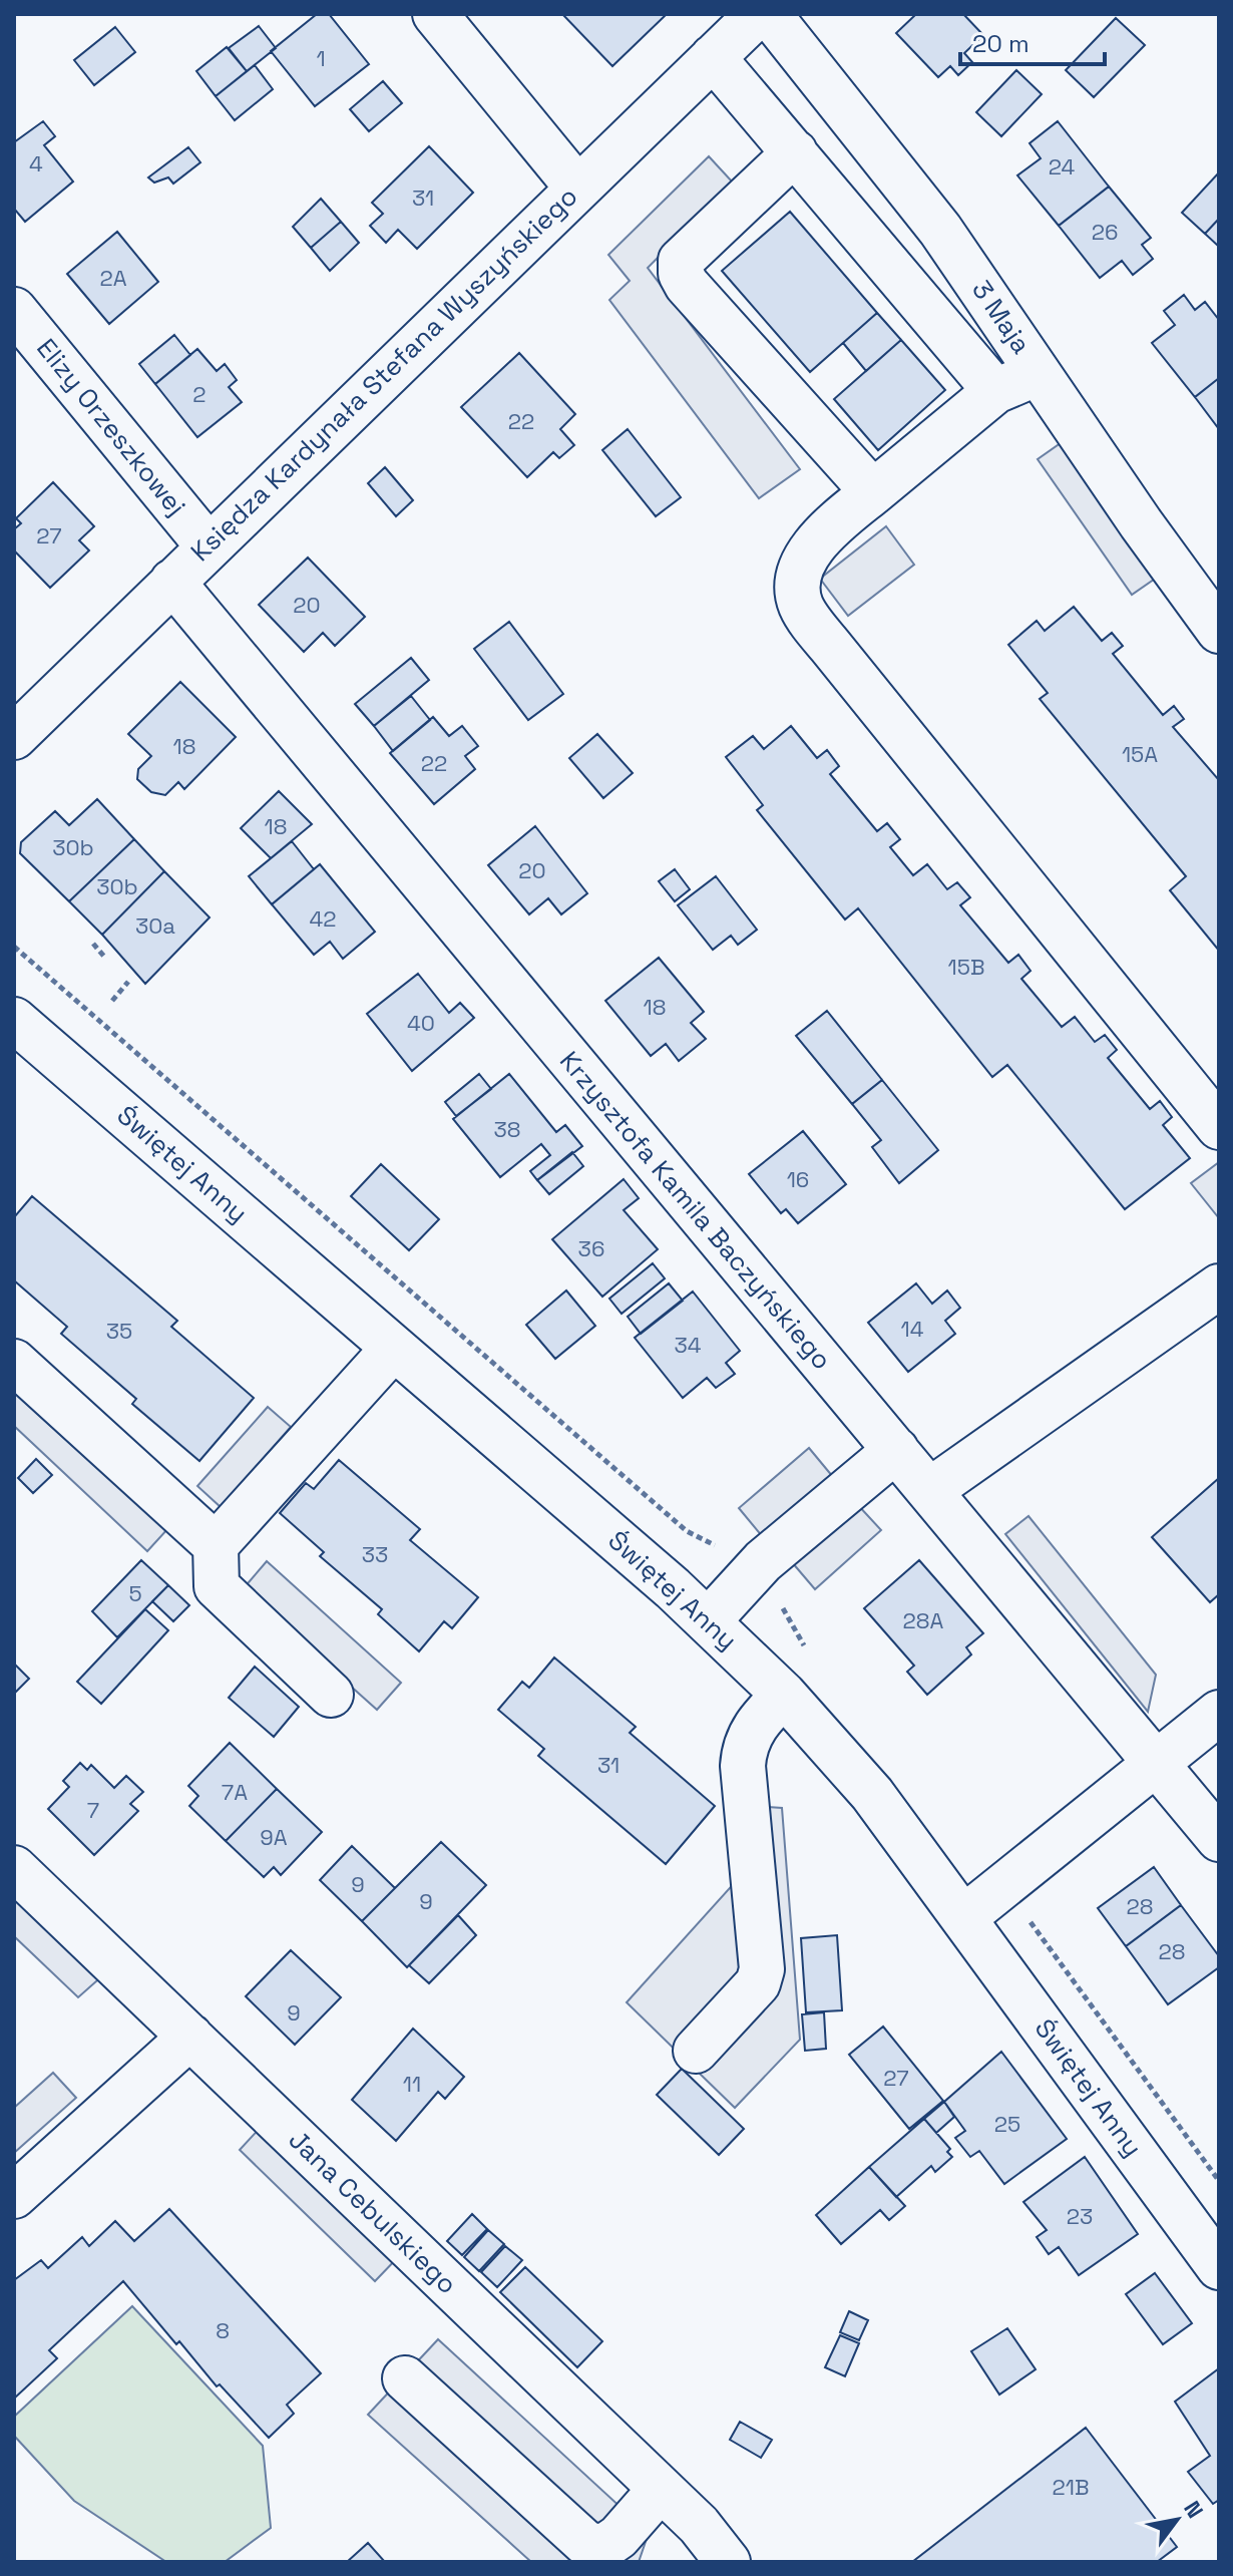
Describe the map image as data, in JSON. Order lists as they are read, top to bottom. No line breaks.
{"streets":{"street":["3 Maja","Księdza Kardynała Stefana Wyszyńskiego","Elizy Orzeszkowej","Świętej Anny","Krzysztofa Kamila Baczyńskiego","Jana Cebulskiego"]},"crossings":[["Księdza Kardynała Stefana Wyszyńskiego","Elizy Orzeszkowej"],["Księdza Kardynała Stefana Wyszyńskiego","Krzysztofa Kamila Baczyńskiego"]],"house_numbers":["1","4","24","31","26","2A","2","22","27","20","18","15A","22","18","30b","20","30b","42","30a","15B","18","40","38","16","36","14","35","34","33","5","28A","31","7A","7","9A","9","9","28","28","9","27","11","25","23","8","21B"],"scale_bar":"20 m","north":"top right"}
